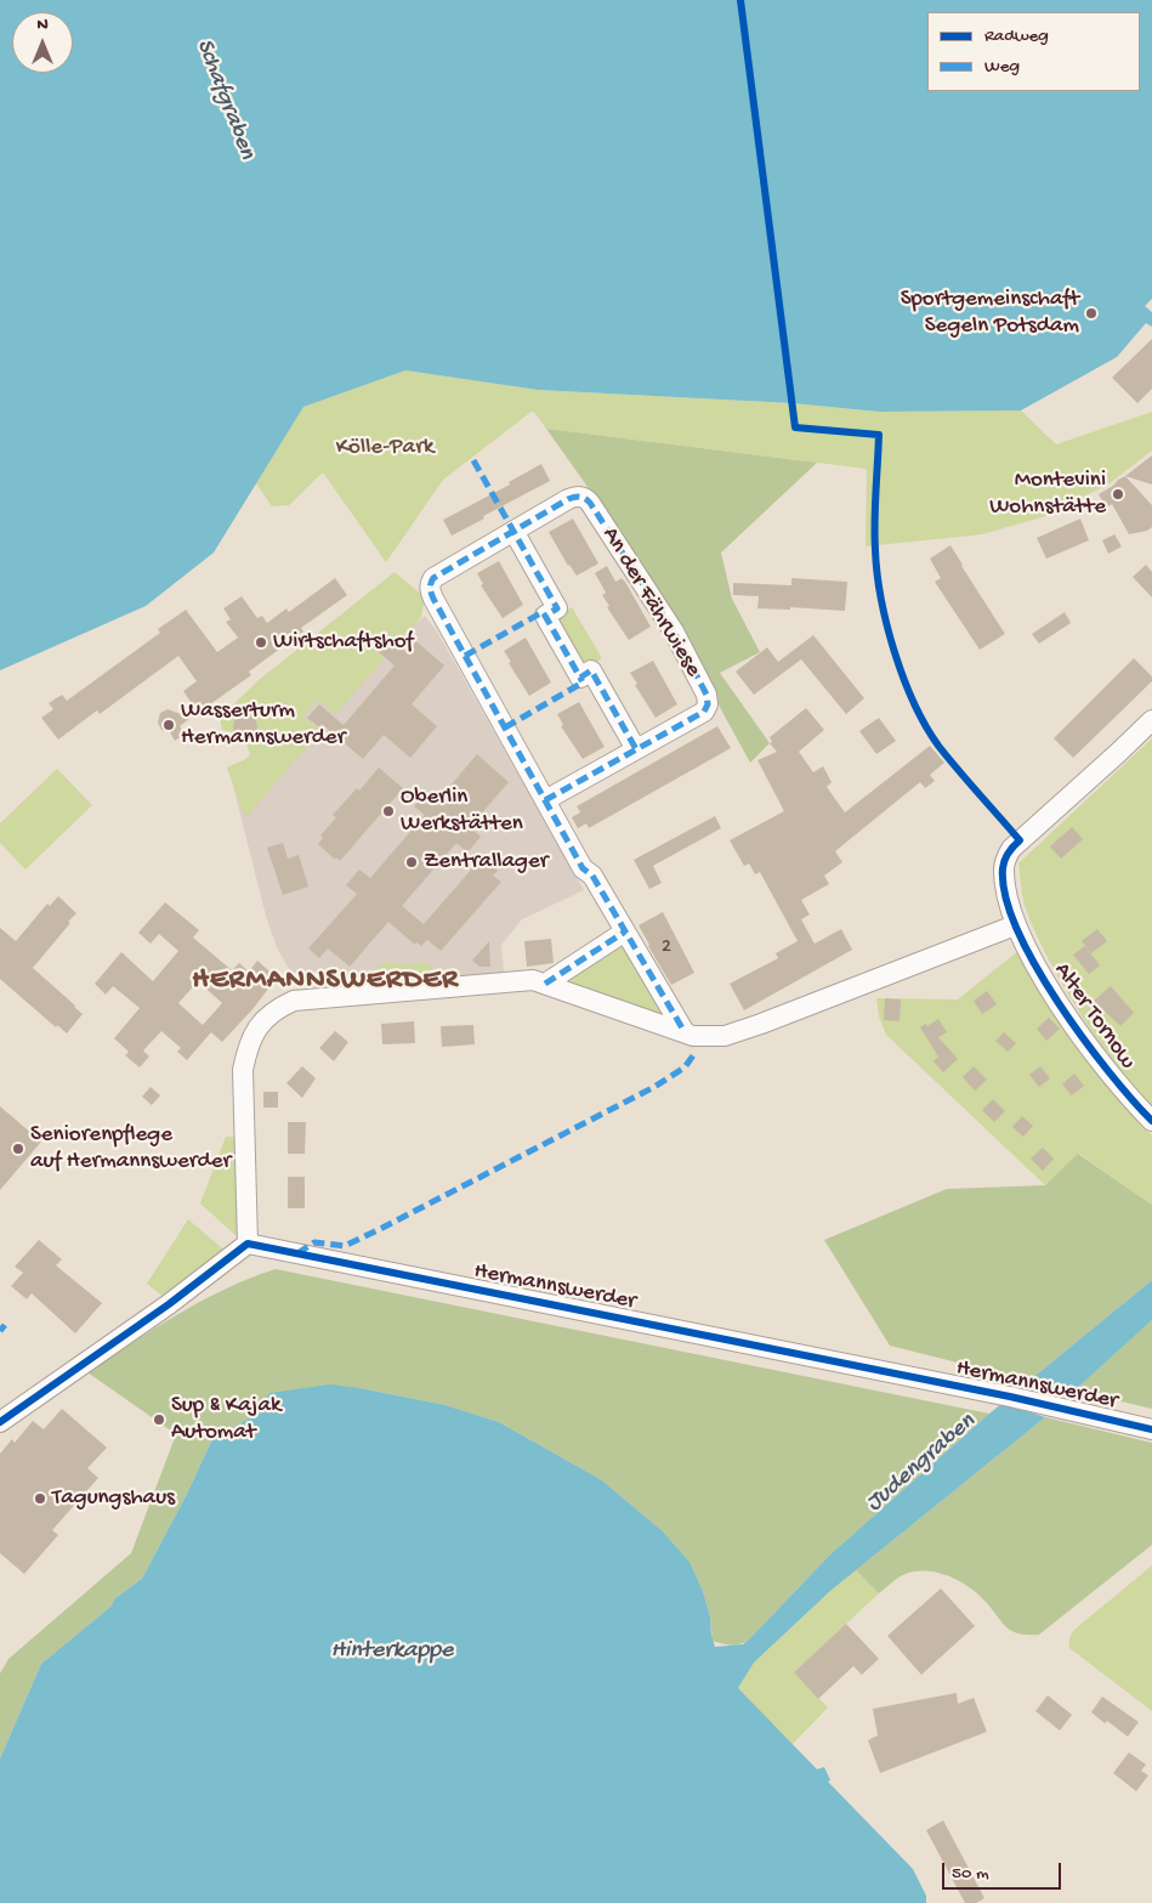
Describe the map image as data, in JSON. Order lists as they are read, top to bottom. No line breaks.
{"streets":{"street":["An der Fährwiese","Alter Tornow","Hermannswerder"]},"districts":["HERMANNSWERDER"],"water":["Schafgraben","Judengraben","Hinterkappe"],"parks":["Kölle-Park"],"places":["Sportgemeinschaft Segeln Potsdam","Montevini Wohnstätte","Wirtschaftshof","Wasserturm Hermannswerder","Oberlin Werkstätten","Zentrallager","Seniorenpflege auf Hermannswerder","Sup & Kajak Automat","Tagungshaus"],"house_numbers":["2"],"legend":["Radweg","Weg"],"scale_bar":"50 m","north":"top"}
